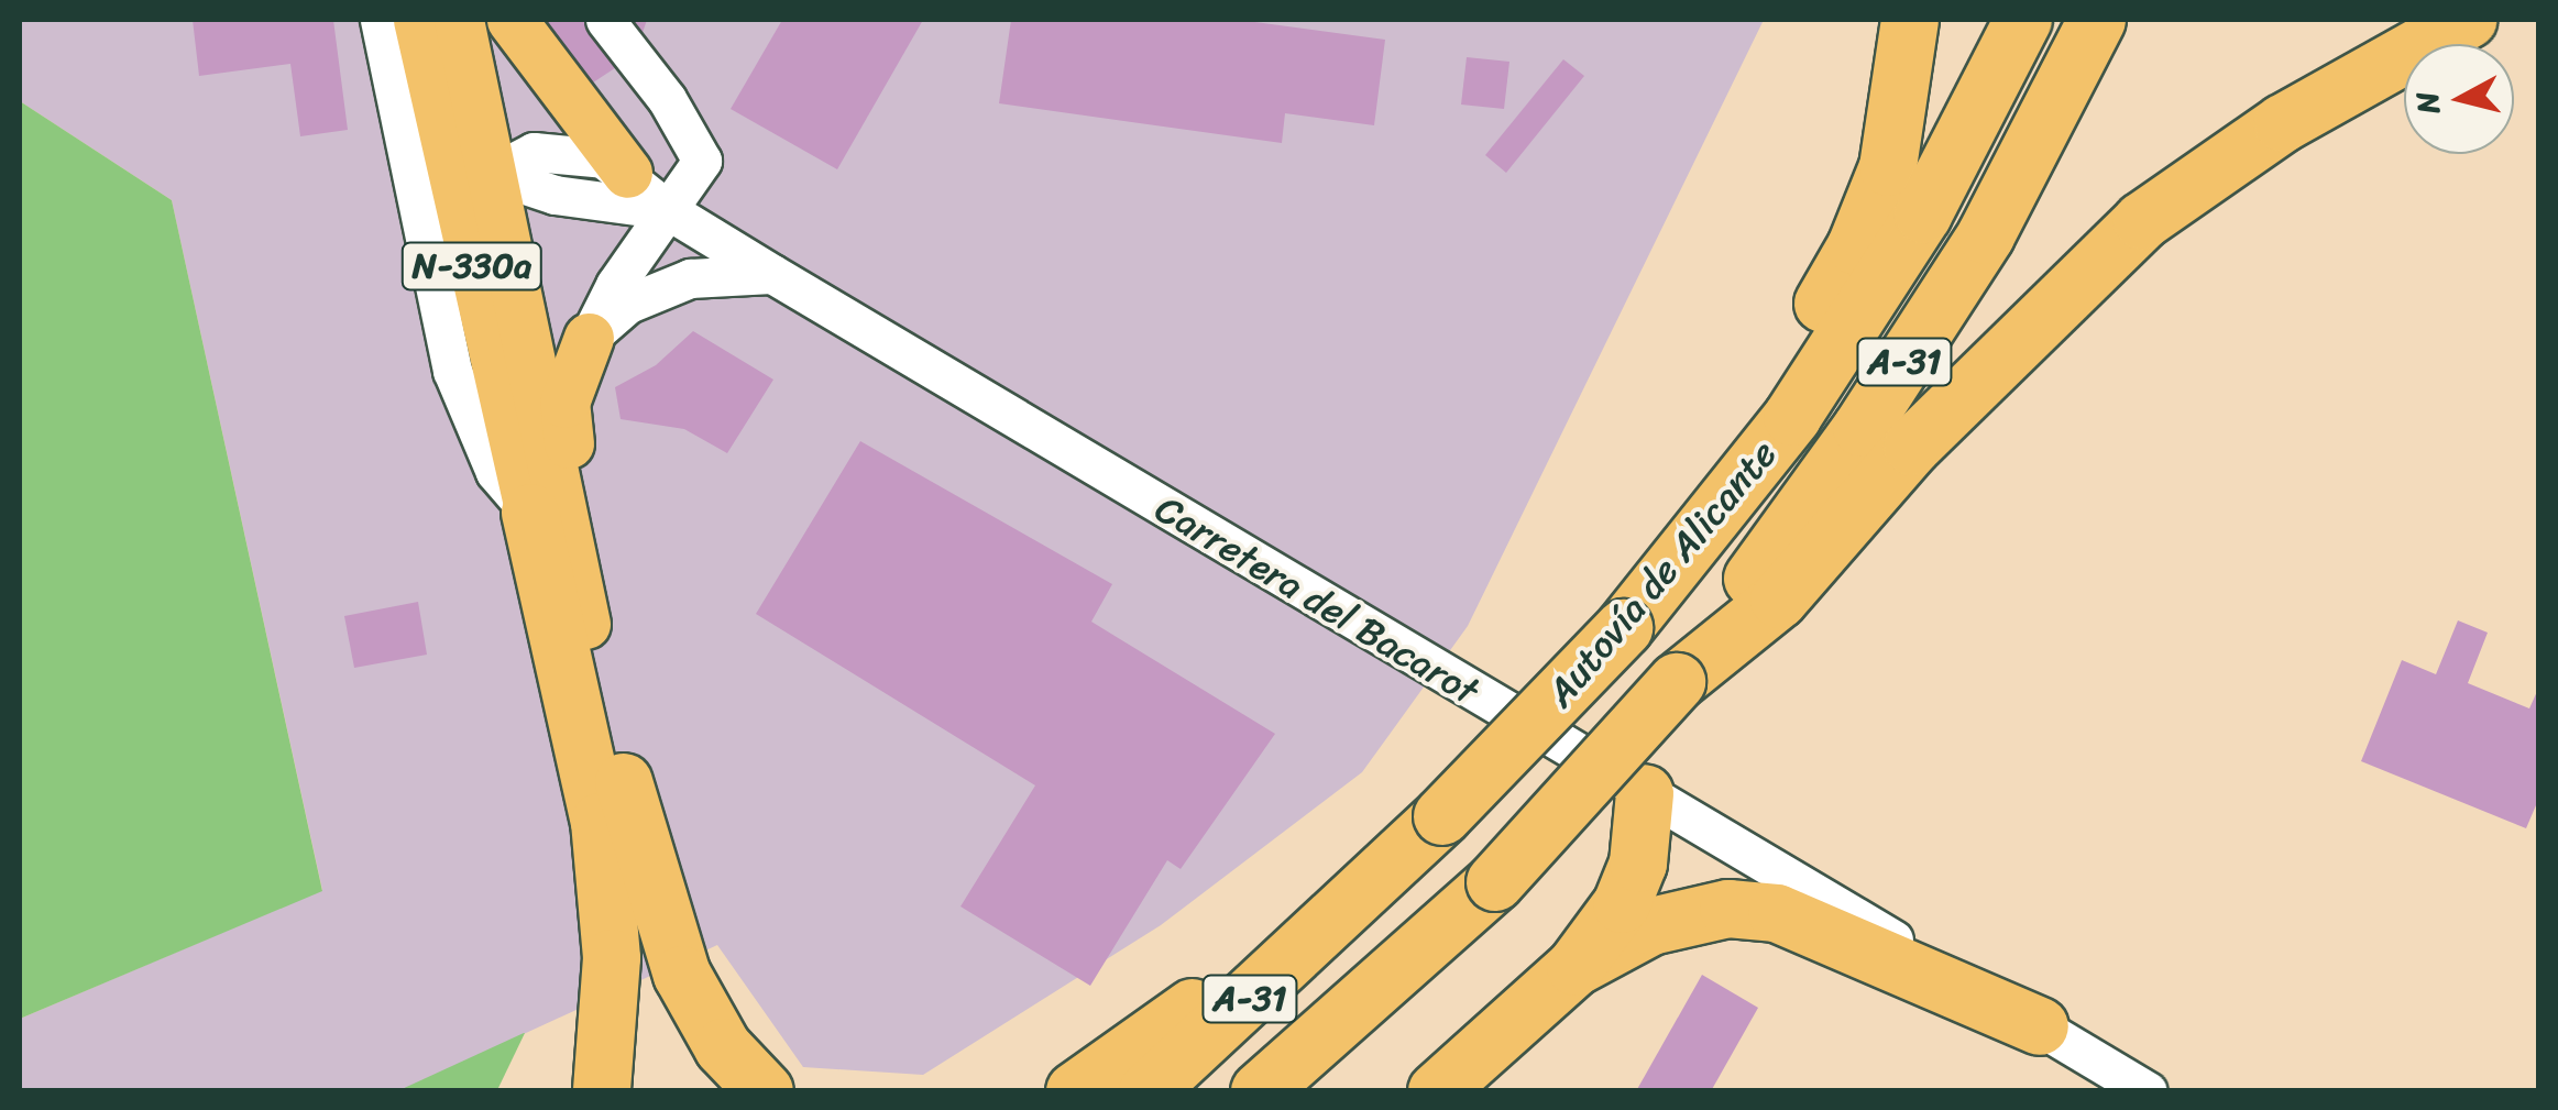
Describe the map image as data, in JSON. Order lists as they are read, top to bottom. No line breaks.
{"streets":{"highway":["A-31","Autovía de Alicante"],"main road":["N-330a"],"street":["Carretera del Bacarot"]},"crossings":[["N-330a","Carretera del Bacarot"]],"north":"left"}
